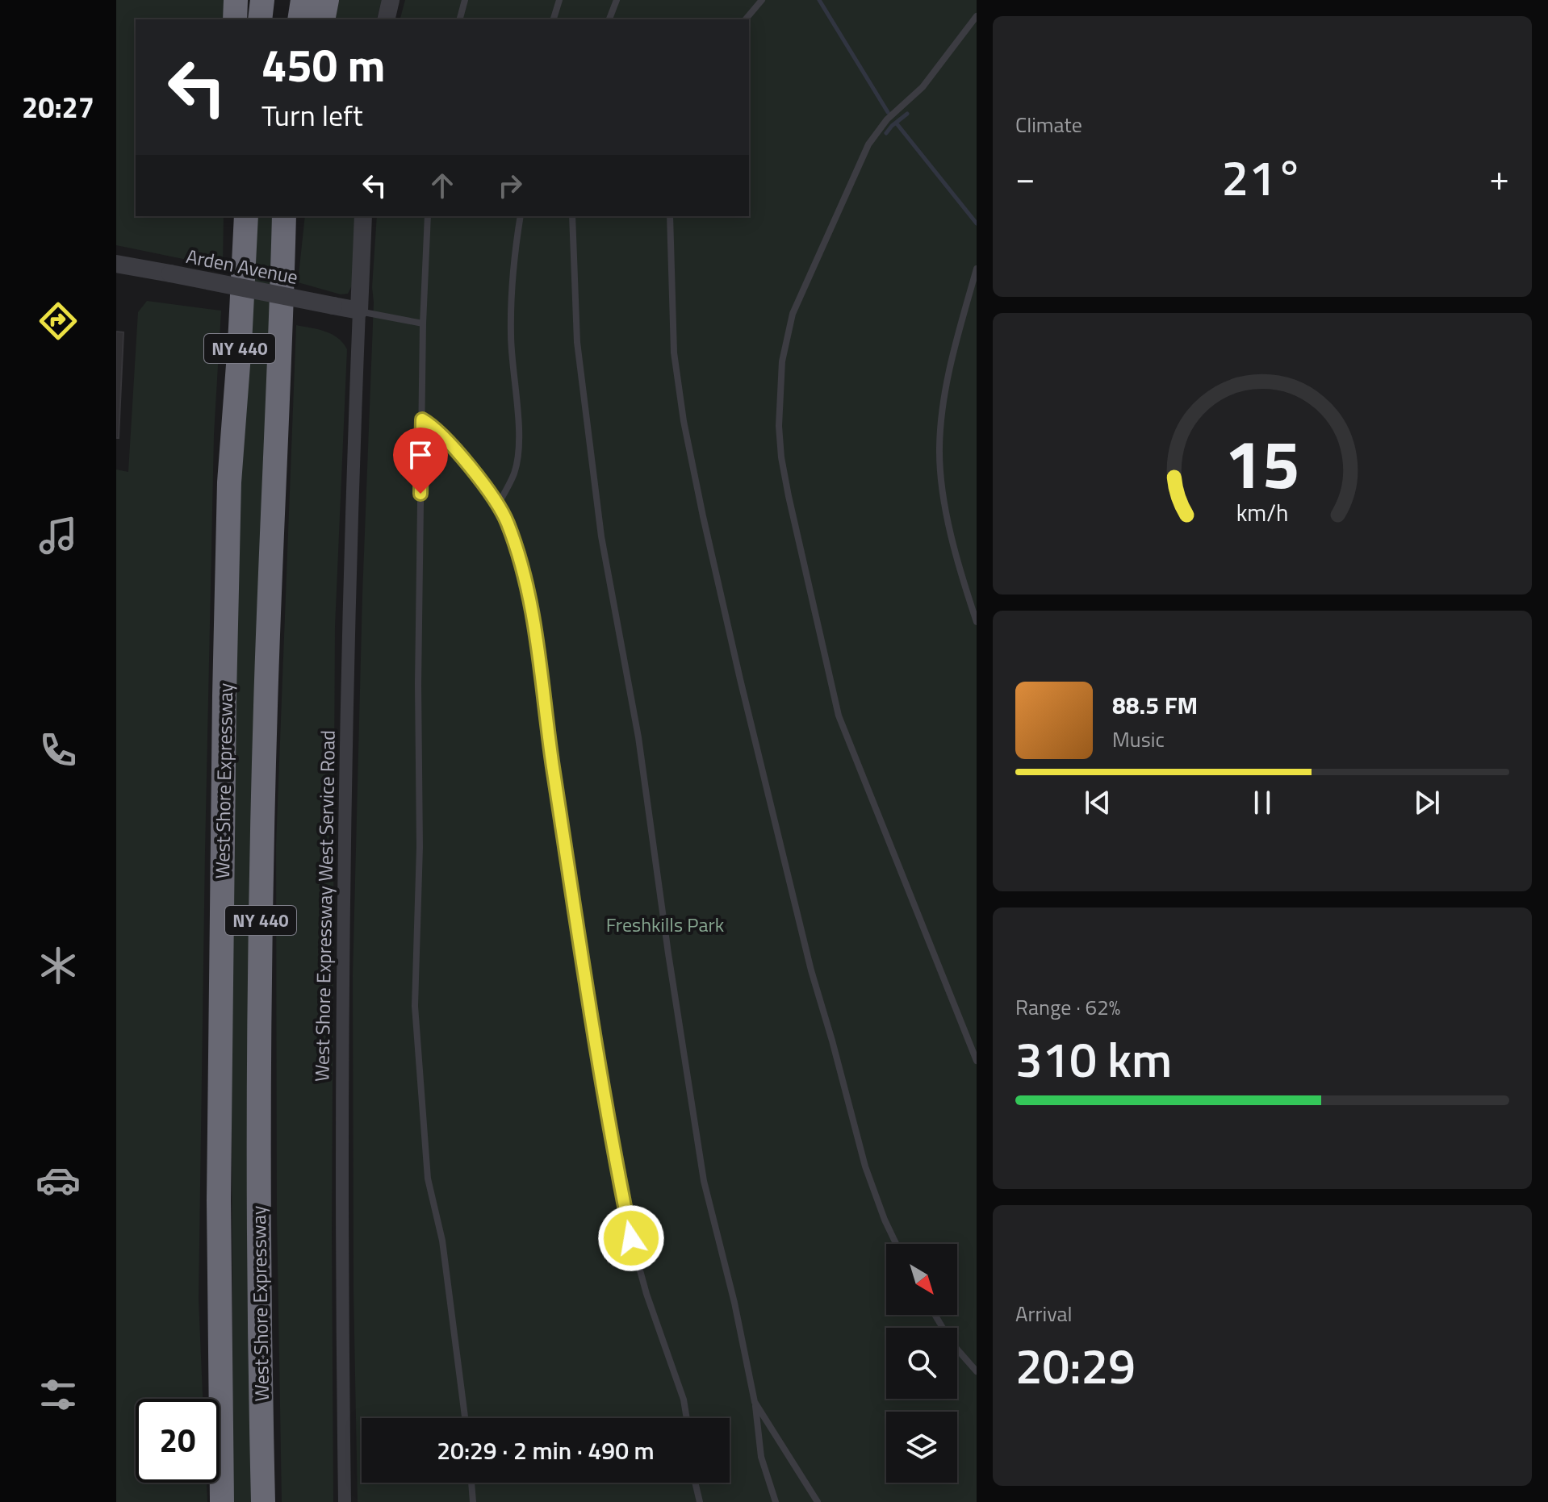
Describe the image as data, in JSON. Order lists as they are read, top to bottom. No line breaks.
{"streets":{"highway":["NY 440","West Shore Expressway"],"street":["Arden Avenue","West Shore Expressway West Service Road"]},"crossings":[["Arden Avenue","West Shore Expressway West Service Road"]],"parks":["Freshkills Park"],"north":"bottom right","page":{"tabs":"20:27","tile":["Climate",["Range · 62%","310 km"],["Arrival","20:29"]],"turn":["450 m","Turn left"],"heat":["−","21°","+"],"song":["88.5 FM","Music"],"limit":"20","trip":"20:29 · 2 min · 490 m","gauge":["15","km/h"]}}
